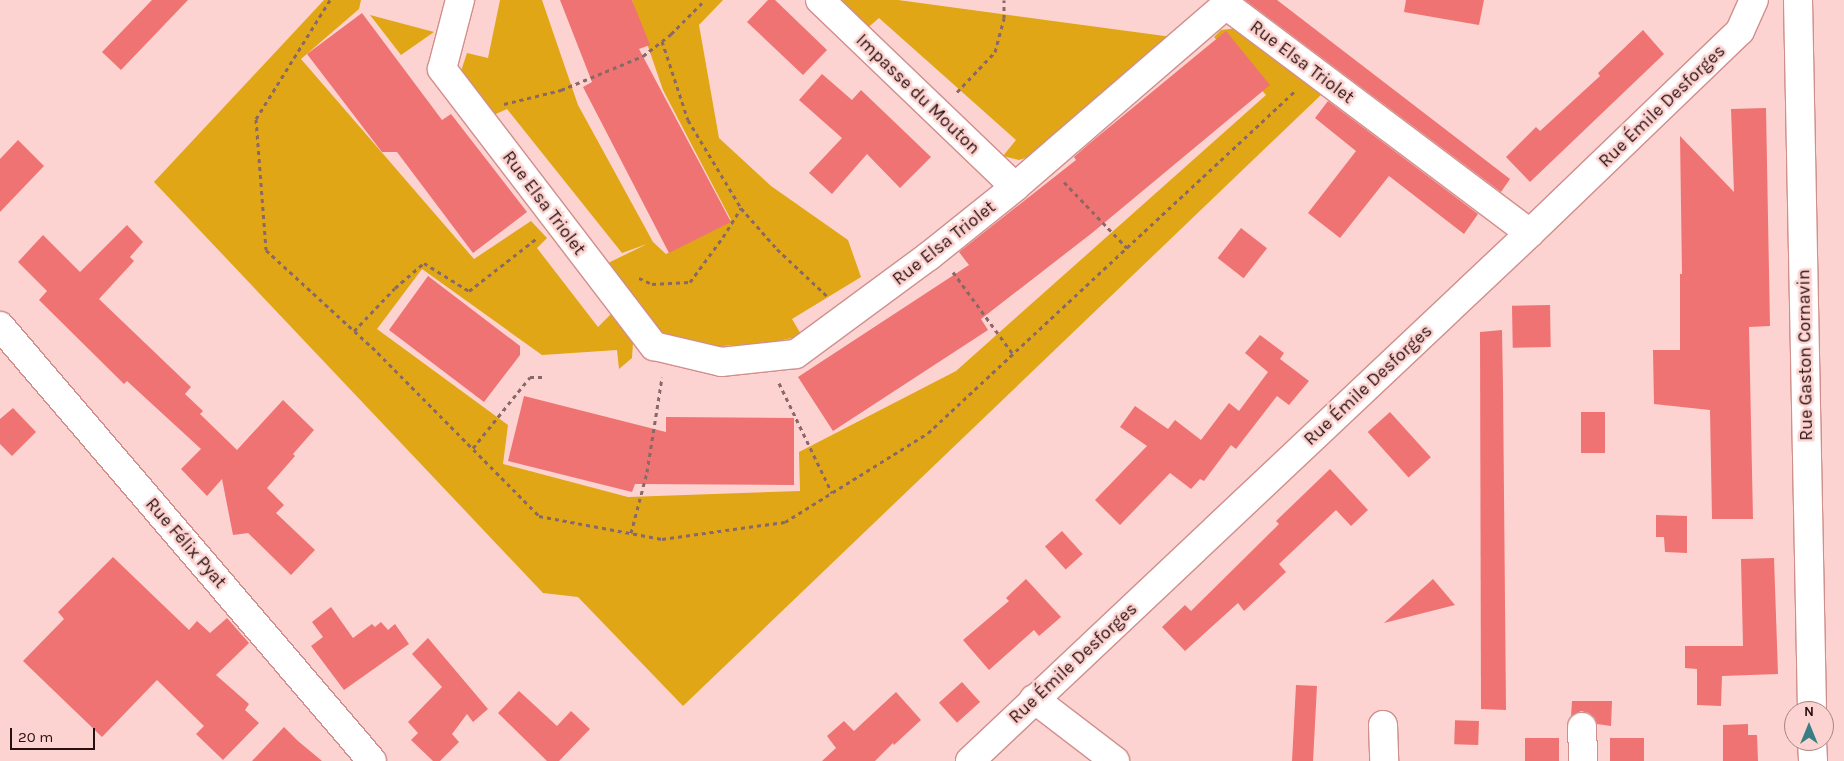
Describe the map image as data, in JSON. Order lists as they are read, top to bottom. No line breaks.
{"streets":{"street":["Rue Elsa Triolet","Impasse du Mouton","Rue Émile Desforges","Rue Gaston Cornavin","Rue Félix Pyat"]},"crossings":[["Rue Elsa Triolet","Impasse du Mouton"],["Rue Elsa Triolet","Rue Émile Desforges"]],"scale_bar":"20 m","north":"top"}
